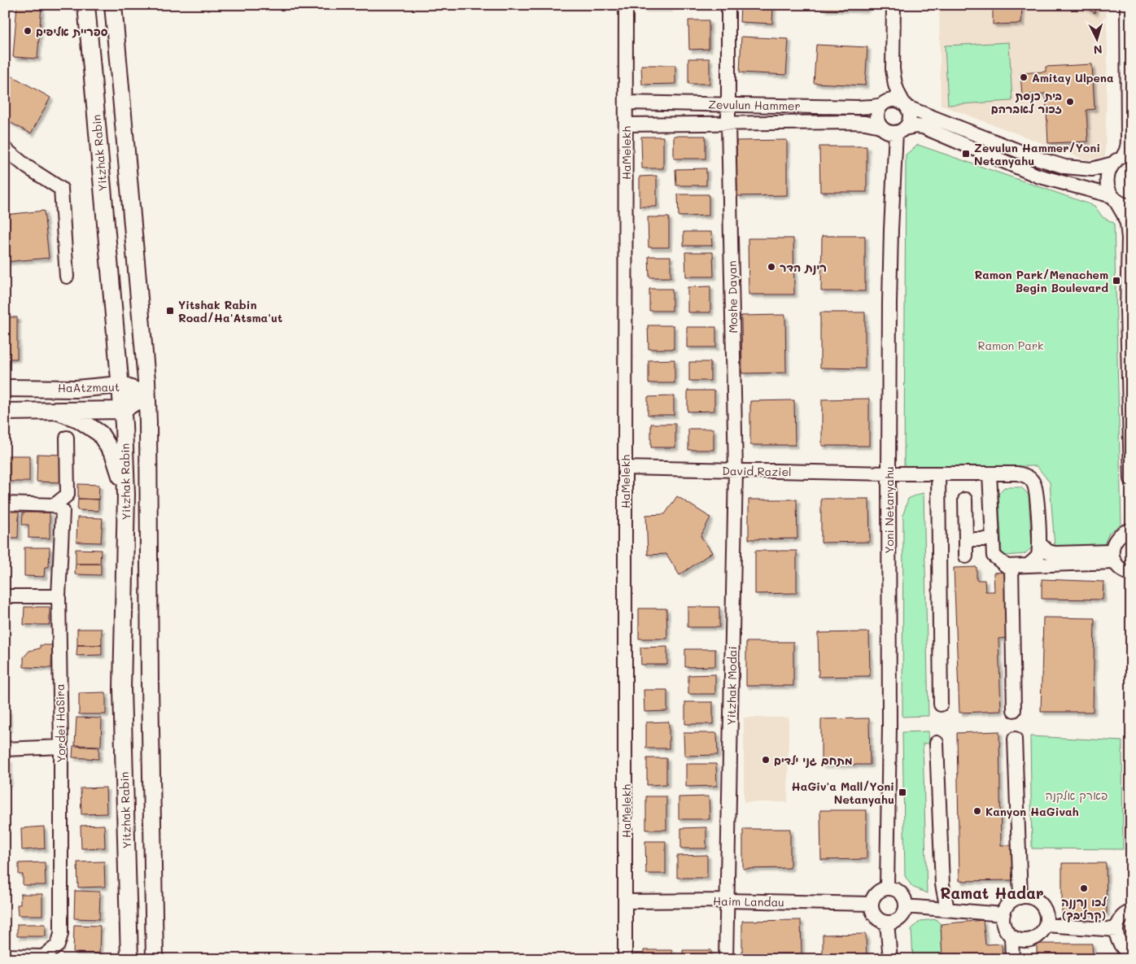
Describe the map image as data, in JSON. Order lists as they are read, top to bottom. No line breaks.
{"streets":{"main road":["Yitzhak Rabin","HaAtzmaut"],"street":["Zevulun Hammer","HaMelekh","Moshe Dayan","David Raziel","Yoni Netanyahu","Yitzhak Modai","Yordei HaSira","Haim Landau"]},"crossings":[["Zevulun Hammer","HaMelekh"],["Zevulun Hammer","Moshe Dayan"],["Zevulun Hammer","Yoni Netanyahu"],["Yitzhak Rabin","HaAtzmaut"],["HaMelekh","David Raziel"],["HaMelekh","Haim Landau"],["Moshe Dayan","David Raziel"],["Moshe Dayan","Yitzhak Modai"],["David Raziel","Yoni Netanyahu"],["David Raziel","Yitzhak Modai"],["Yoni Netanyahu","Haim Landau"],["Yitzhak Modai","Haim Landau"]],"districts":["Ramat Hadar"],"parks":["Ramon Park","פארק אלקנה"],"places":{"other":["ספריית אליפים","Amitay Ulpena","בית כנסת זכור לאברהם","רינת הדר","מתחם גני ילדים","Kanyon HaGivah","לכו נרננה (קרליבך)"],"transit":["Zevulun Hammer/Yoni Netanyahu","Ramon Park/Menachem Begin Boulevard","Yitshak Rabin Road/Ha'Atsma'ut","HaGiv'a Mall/Yoni Netanyahu"]},"north":"bottom"}
